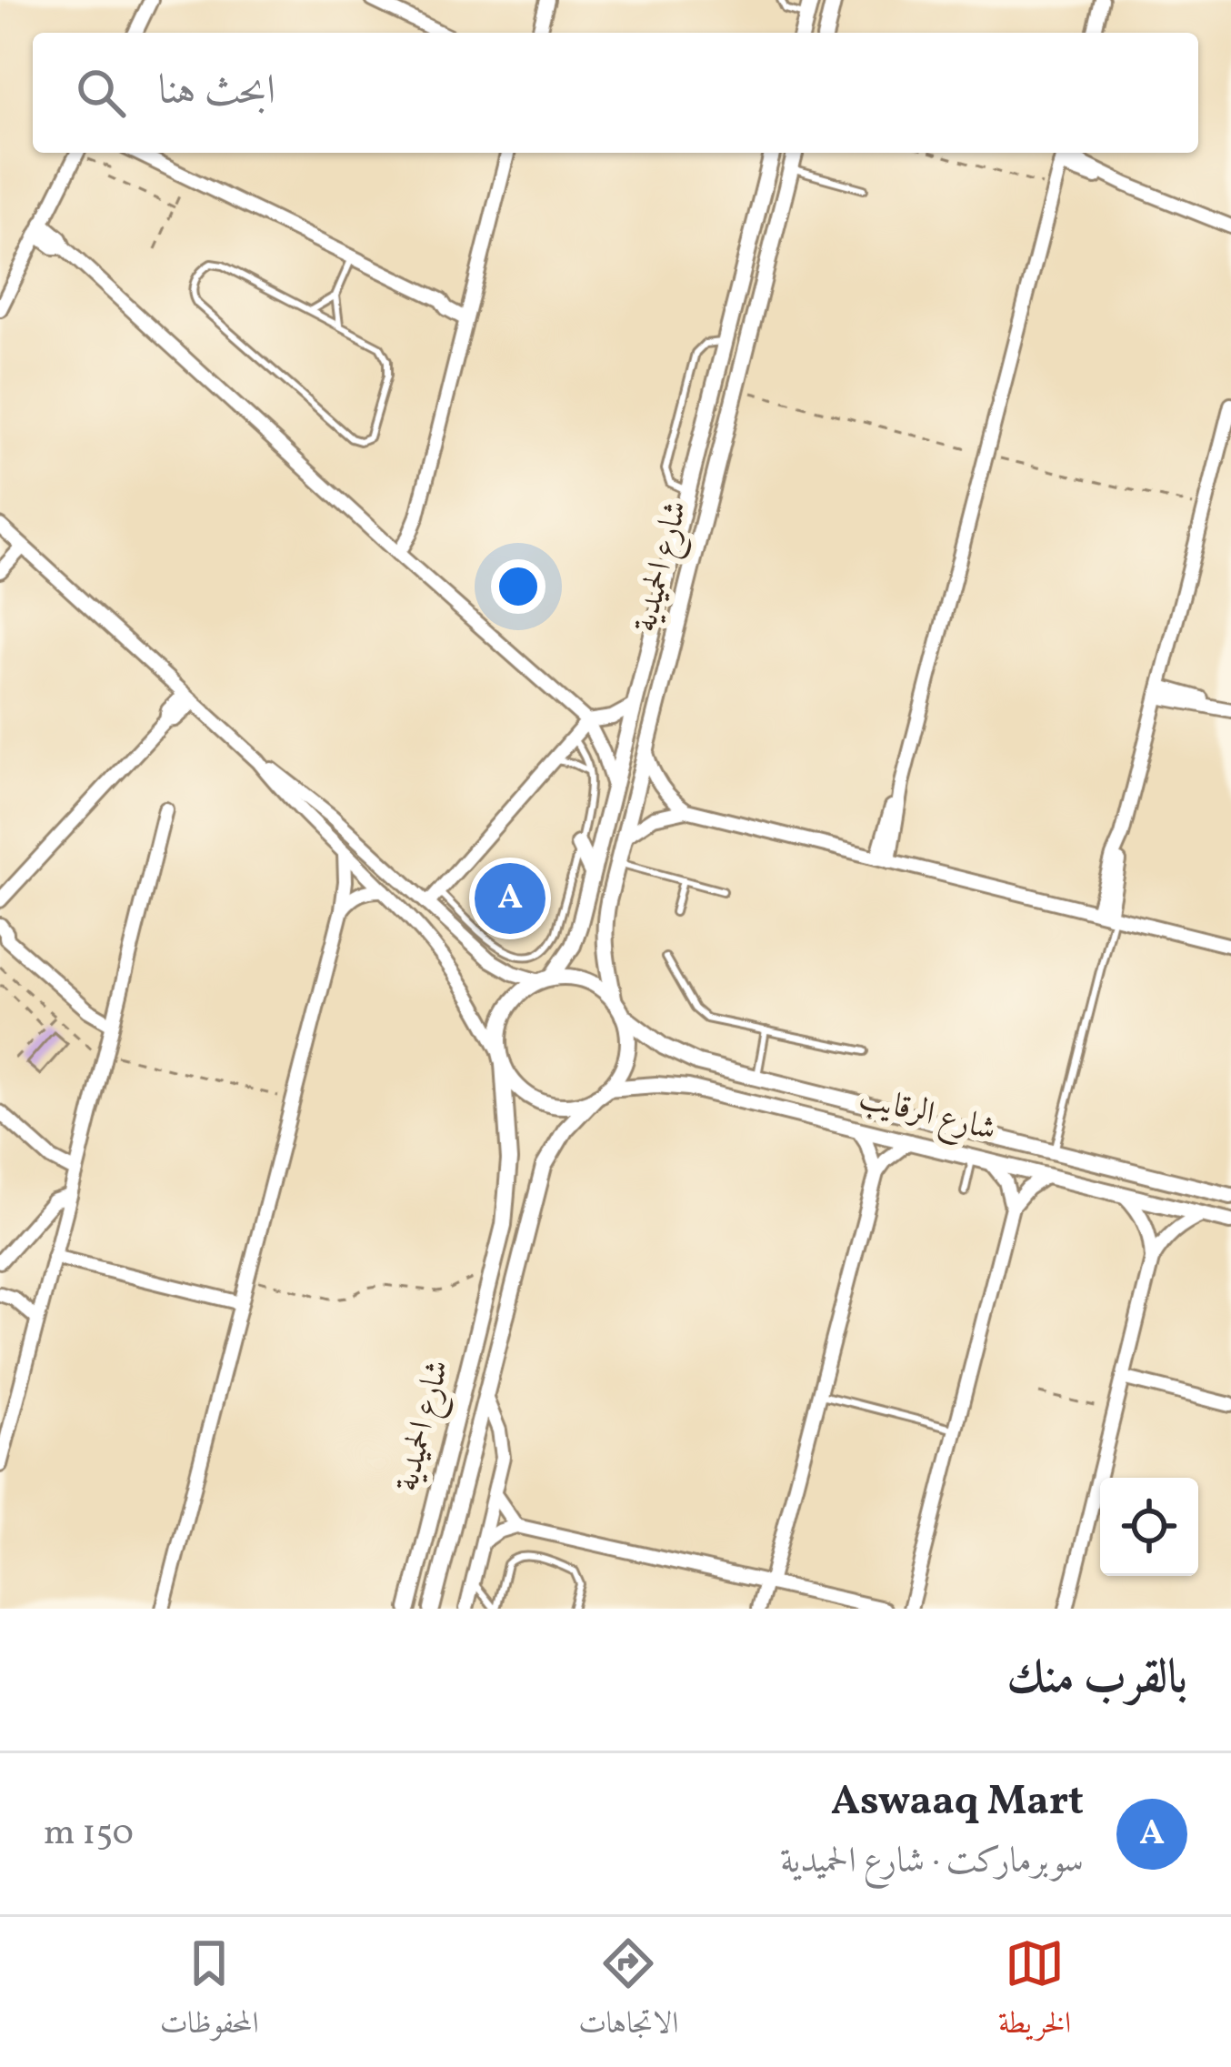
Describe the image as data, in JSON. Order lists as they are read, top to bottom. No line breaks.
{"streets":{"street":["شارع الحميدية","شارع الرقايب"]},"crossings":[["شارع الحميدية","شارع الرقايب"]],"page":{"search":"ابحث هنا","pins":"A","heading":"بالقرب منك","list":[{"mark":"A","name":"Aswaaq Mart","note":"سوبرماركت · شارع الحميدية","value":"150 m"}],"nav":["الخريطة","الاتجاهات","المحفوظات"]}}
